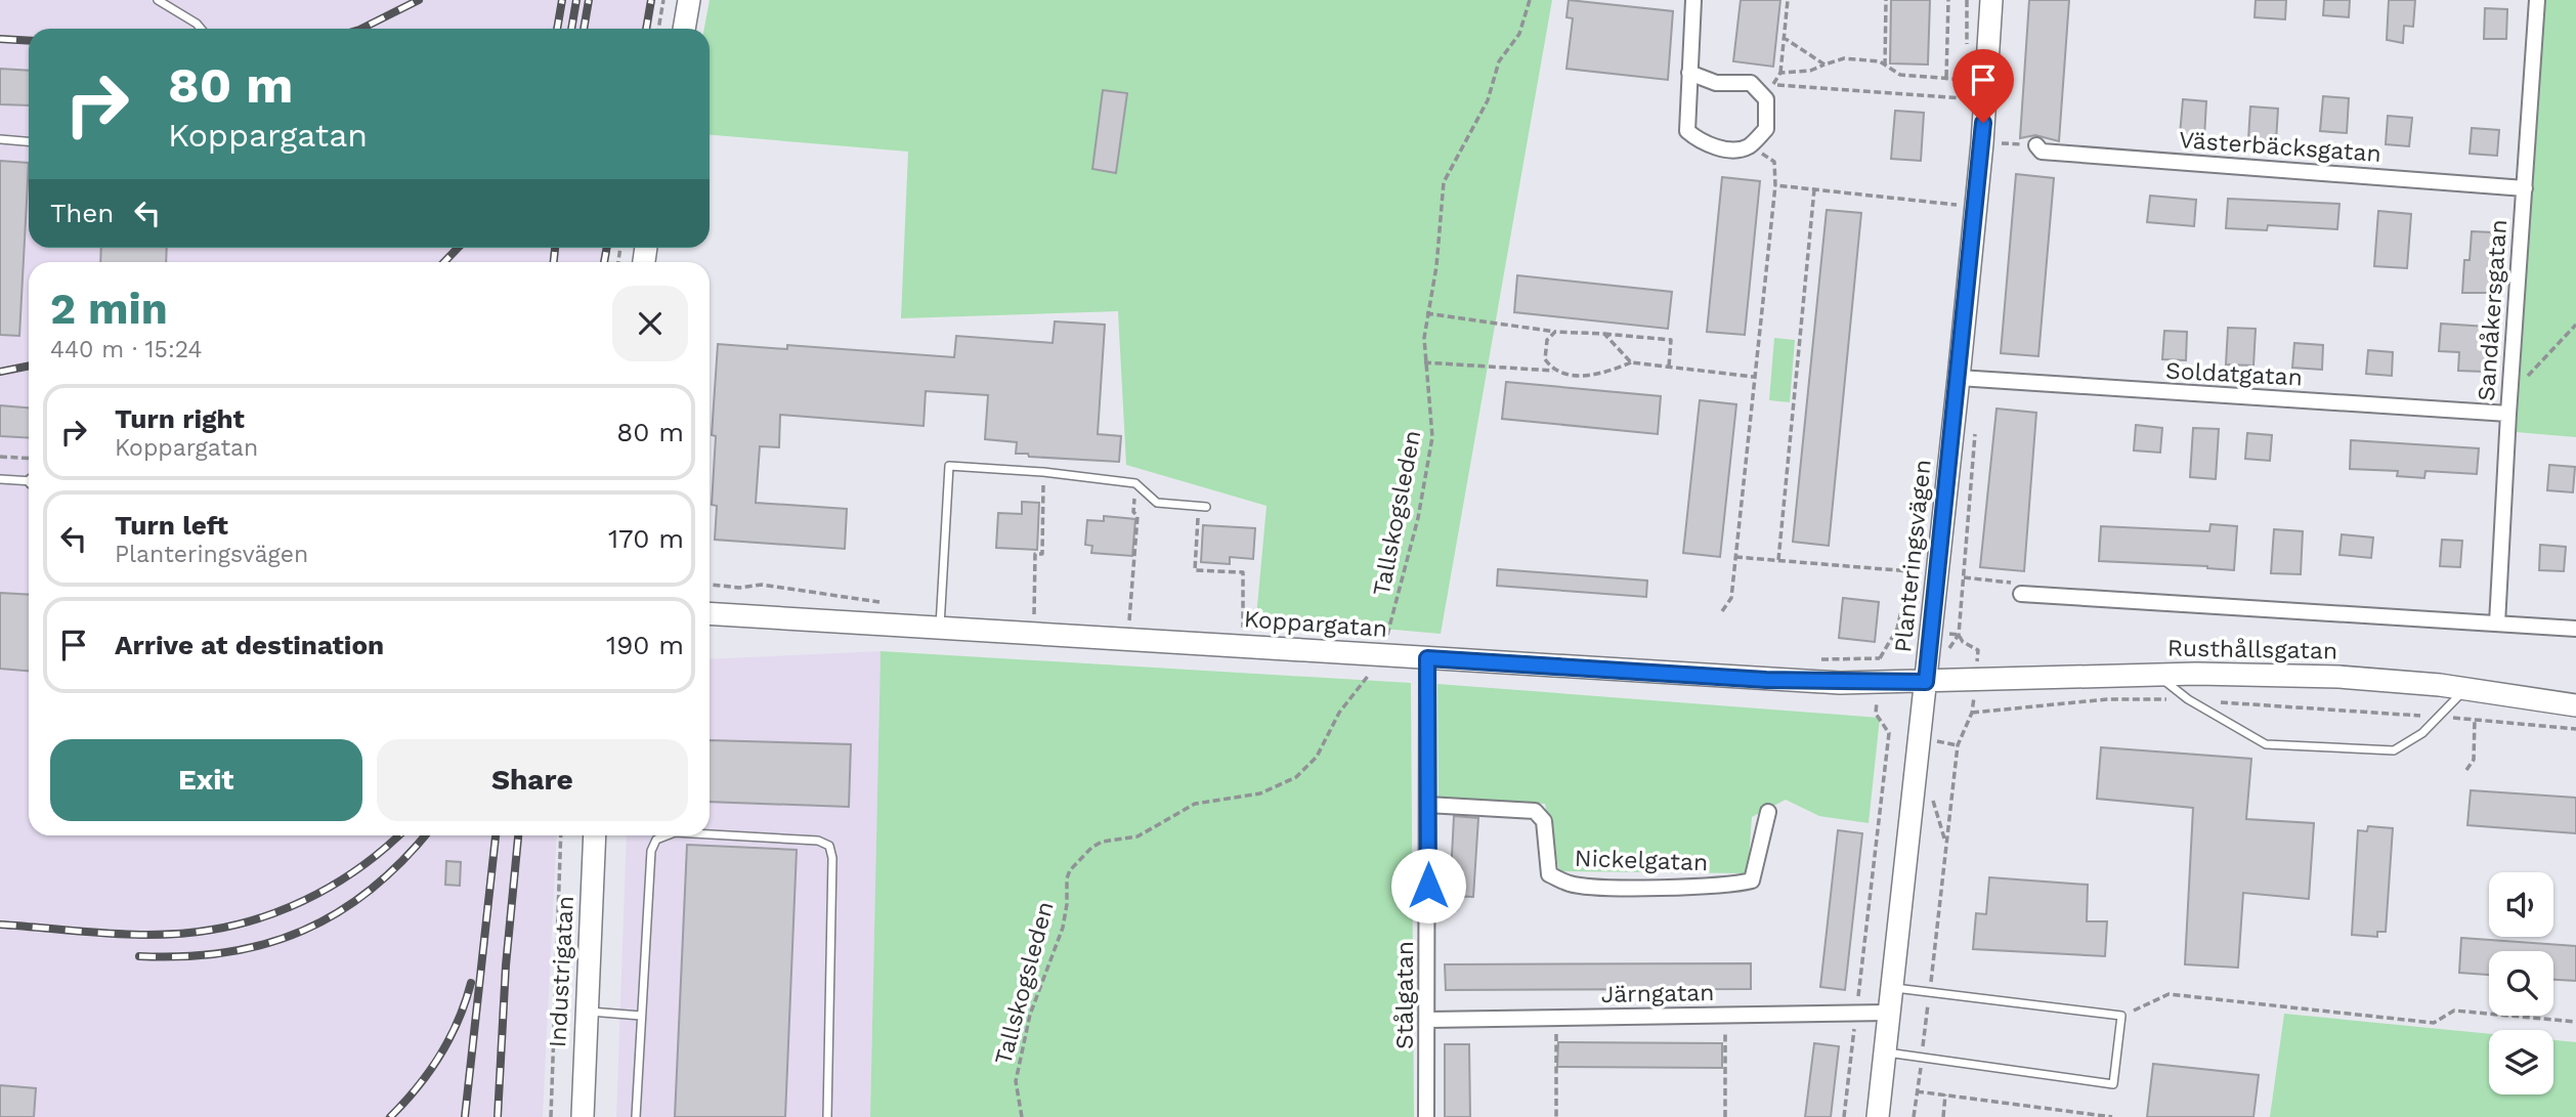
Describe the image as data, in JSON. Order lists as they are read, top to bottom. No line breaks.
{"streets":{"street":["Västerbäcksgatan","Sandåkersgatan","Soldatgatan","Planteringsvägen","Koppargatan","Rusthållsgatan","Nickelgatan","Industrigatan","Järngatan","Stålgatan"],"path":["Tallskogsleden"]},"crossings":[["Västerbäcksgatan","Sandåkersgatan"],["Sandåkersgatan","Soldatgatan"],["Sandåkersgatan","Rusthållsgatan"],["Soldatgatan","Planteringsvägen"],["Tallskogsleden","Koppargatan"],["Planteringsvägen","Koppargatan"],["Planteringsvägen","Rusthållsgatan"],["Planteringsvägen","Järngatan"],["Koppargatan","Rusthållsgatan"],["Koppargatan","Stålgatan"],["Nickelgatan","Stålgatan"],["Järngatan","Stålgatan"]],"page":{"turn":["80 m","Koppargatan"],"then":"Then","heading":["2 min","440 m · 15:24"],"list":[{"name":"Turn right","note":"Koppargatan","value":"80 m"},{"name":"Turn left","note":"Planteringsvägen","value":"170 m"},{"name":"Arrive at destination","value":"190 m"}],"buttons":["Exit","Share"]}}
